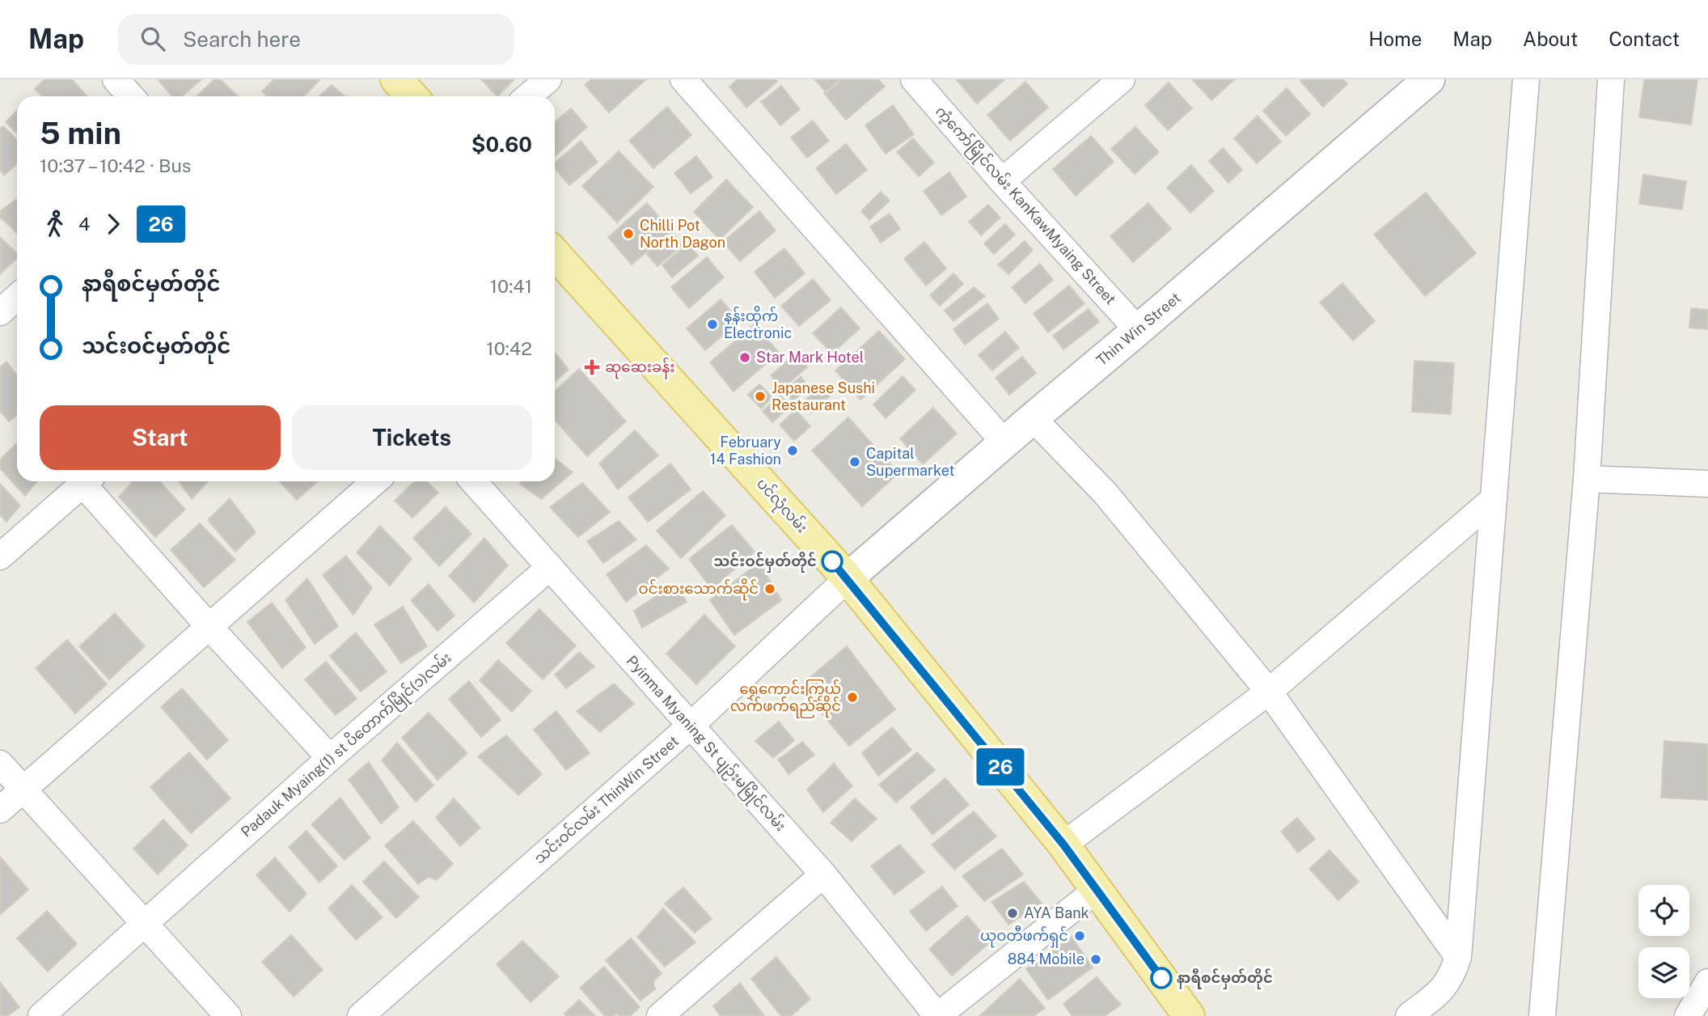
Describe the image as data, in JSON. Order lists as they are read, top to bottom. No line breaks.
{"streets":{"main road":["Thin Win Street","ပင်လုံလမ်း"],"street":["ကံ့ကော်မြိုင်လမ်း KanKawMyaing Street","Pyinma Myaning St ပျဉ်းမမြိုင်လမ်း","Padauk Myaing(1) st ပိတောက်မြိုင်(၁)လမ်း","သင်းဝင်လမ်း ThinWin Street"]},"crossings":[["ကံ့ကော်မြိုင်လမ်း KanKawMyaing Street","Thin Win Street"],["Thin Win Street","ပင်လုံလမ်း"],["Thin Win Street","သင်းဝင်လမ်း ThinWin Street"],["ပင်လုံလမ်း","သင်းဝင်လမ်း ThinWin Street"],["Pyinma Myaning St ပျဉ်းမမြိုင်လမ်း","Padauk Myaing(1) st ပိတောက်မြိုင်(၁)လမ်း"],["Pyinma Myaning St ပျဉ်းမမြိုင်လမ်း","သင်းဝင်လမ်း ThinWin Street"]],"places":{"other":["Chilli Pot North Dagon","နန်းထိုက် Electronic","Star Mark Hotel","Japanese Sushi Restaurant","February 14 Fashion","Capital Supermarket","သင်းဝင်မှတ်တိုင်","ဝင်းစားသောက်ဆိုင်","ရွှေကောင်းကြွယ် လက်ဖက်ရည်ဆိုင်","AYA Bank","ယုဝတီဖက်ရှင်","884 Mobile","နာရီစင်မှတ်တိုင်"],"health":["ဆုဆေးခန်း"]},"lines":["bus line 26"],"page":{"header":"Map","search":"Search here","nav":["Home","Map","About","Contact"],"on_map":"26","heading":["5 min","10:37 – 10:42 · Bus","$0.60"],"legs":["4","26"],"list":[{"name":"နာရီစင်မှတ်တိုင်","value":"10:41"},{"name":"သင်းဝင်မှတ်တိုင်","value":"10:42"}],"buttons":["Start","Tickets"]}}
